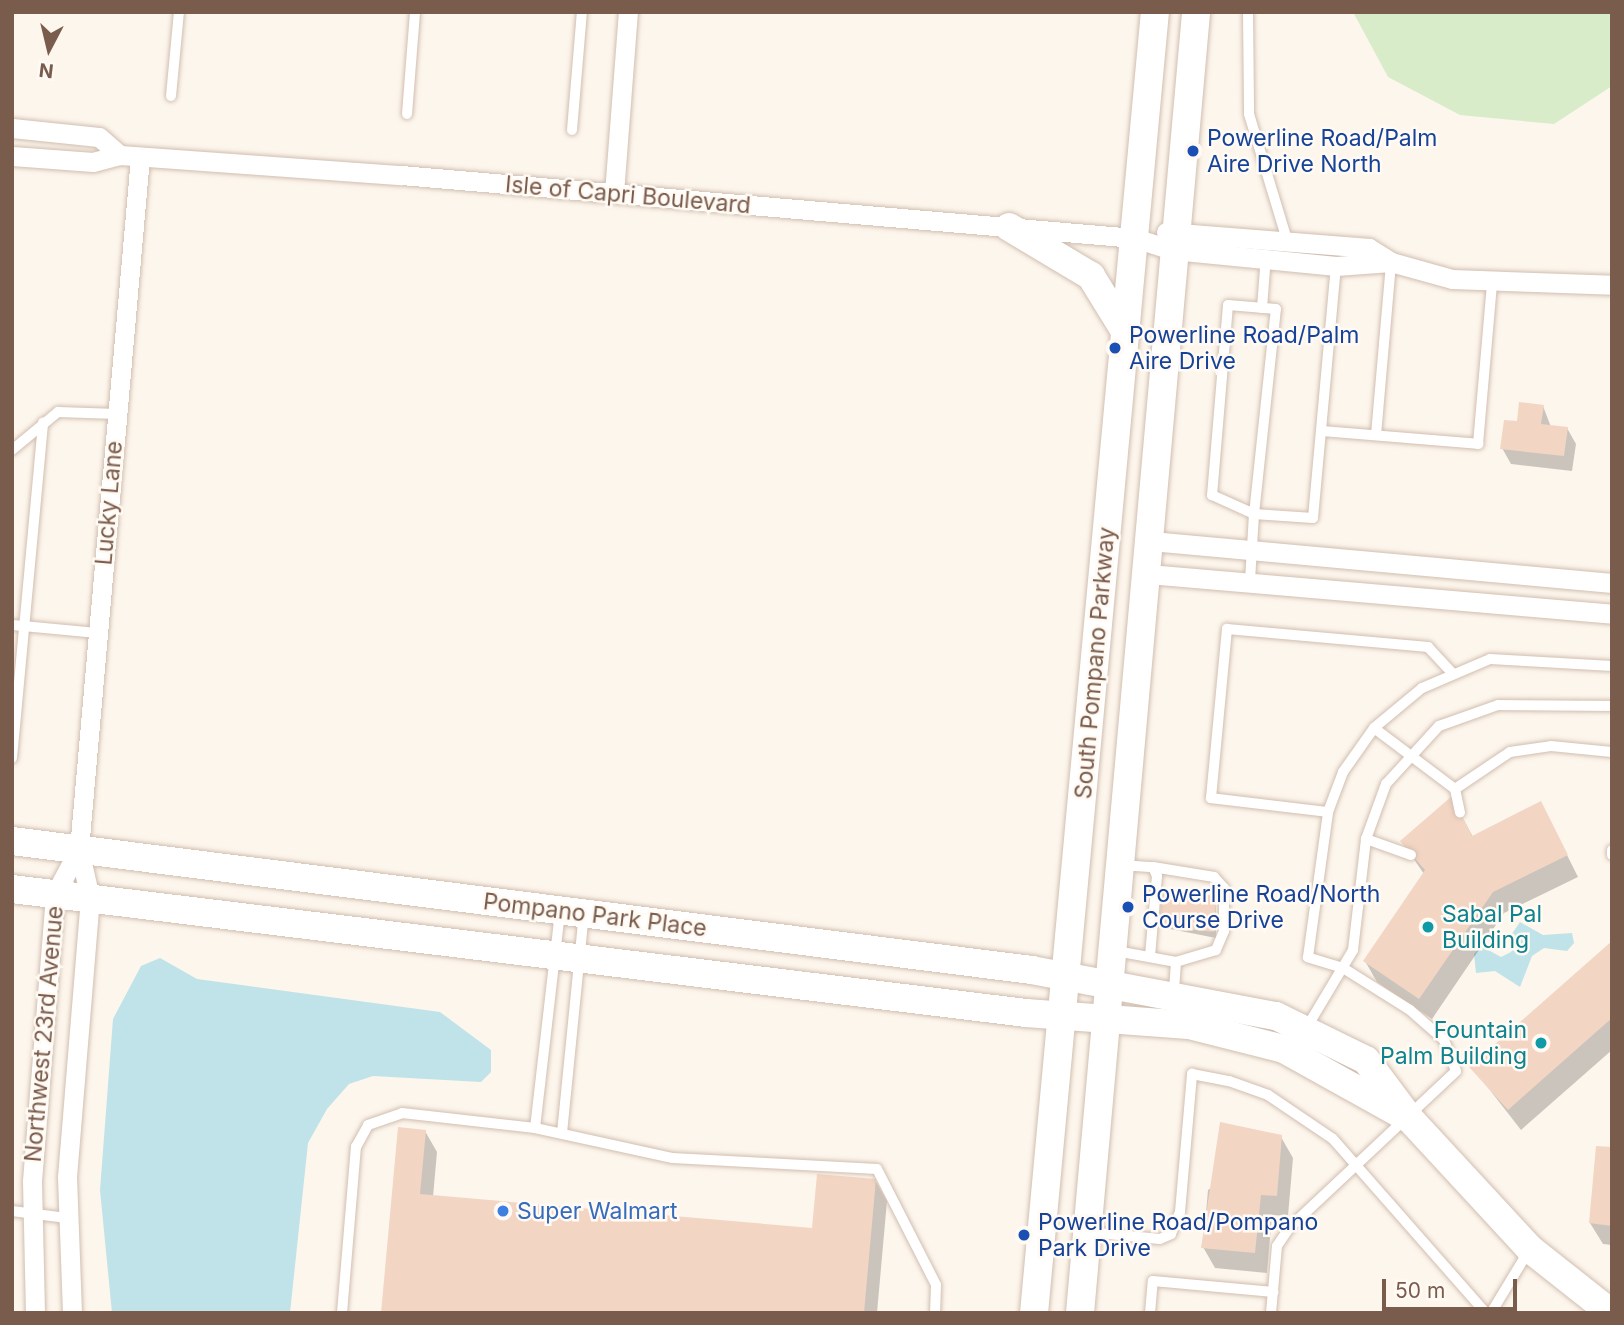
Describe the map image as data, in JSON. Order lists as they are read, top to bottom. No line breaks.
{"streets":{"street":["Isle of Capri Boulevard","Lucky Lane","South Pompano Parkway","Pompano Park Place","Northwest 23rd Avenue"]},"crossings":[["Isle of Capri Boulevard","Lucky Lane"],["Isle of Capri Boulevard","South Pompano Parkway"],["Lucky Lane","Pompano Park Place"],["Lucky Lane","Northwest 23rd Avenue"],["South Pompano Parkway","Pompano Park Place"],["Pompano Park Place","Northwest 23rd Avenue"]],"places":["Powerline Road/Palm Aire Drive North","Powerline Road/Palm Aire Drive","Powerline Road/North Course Drive","Sabal Pal Building","Fountain Palm Building","Super Walmart","Powerline Road/Pompano Park Drive"],"scale_bar":"50 m","north":"bottom"}
